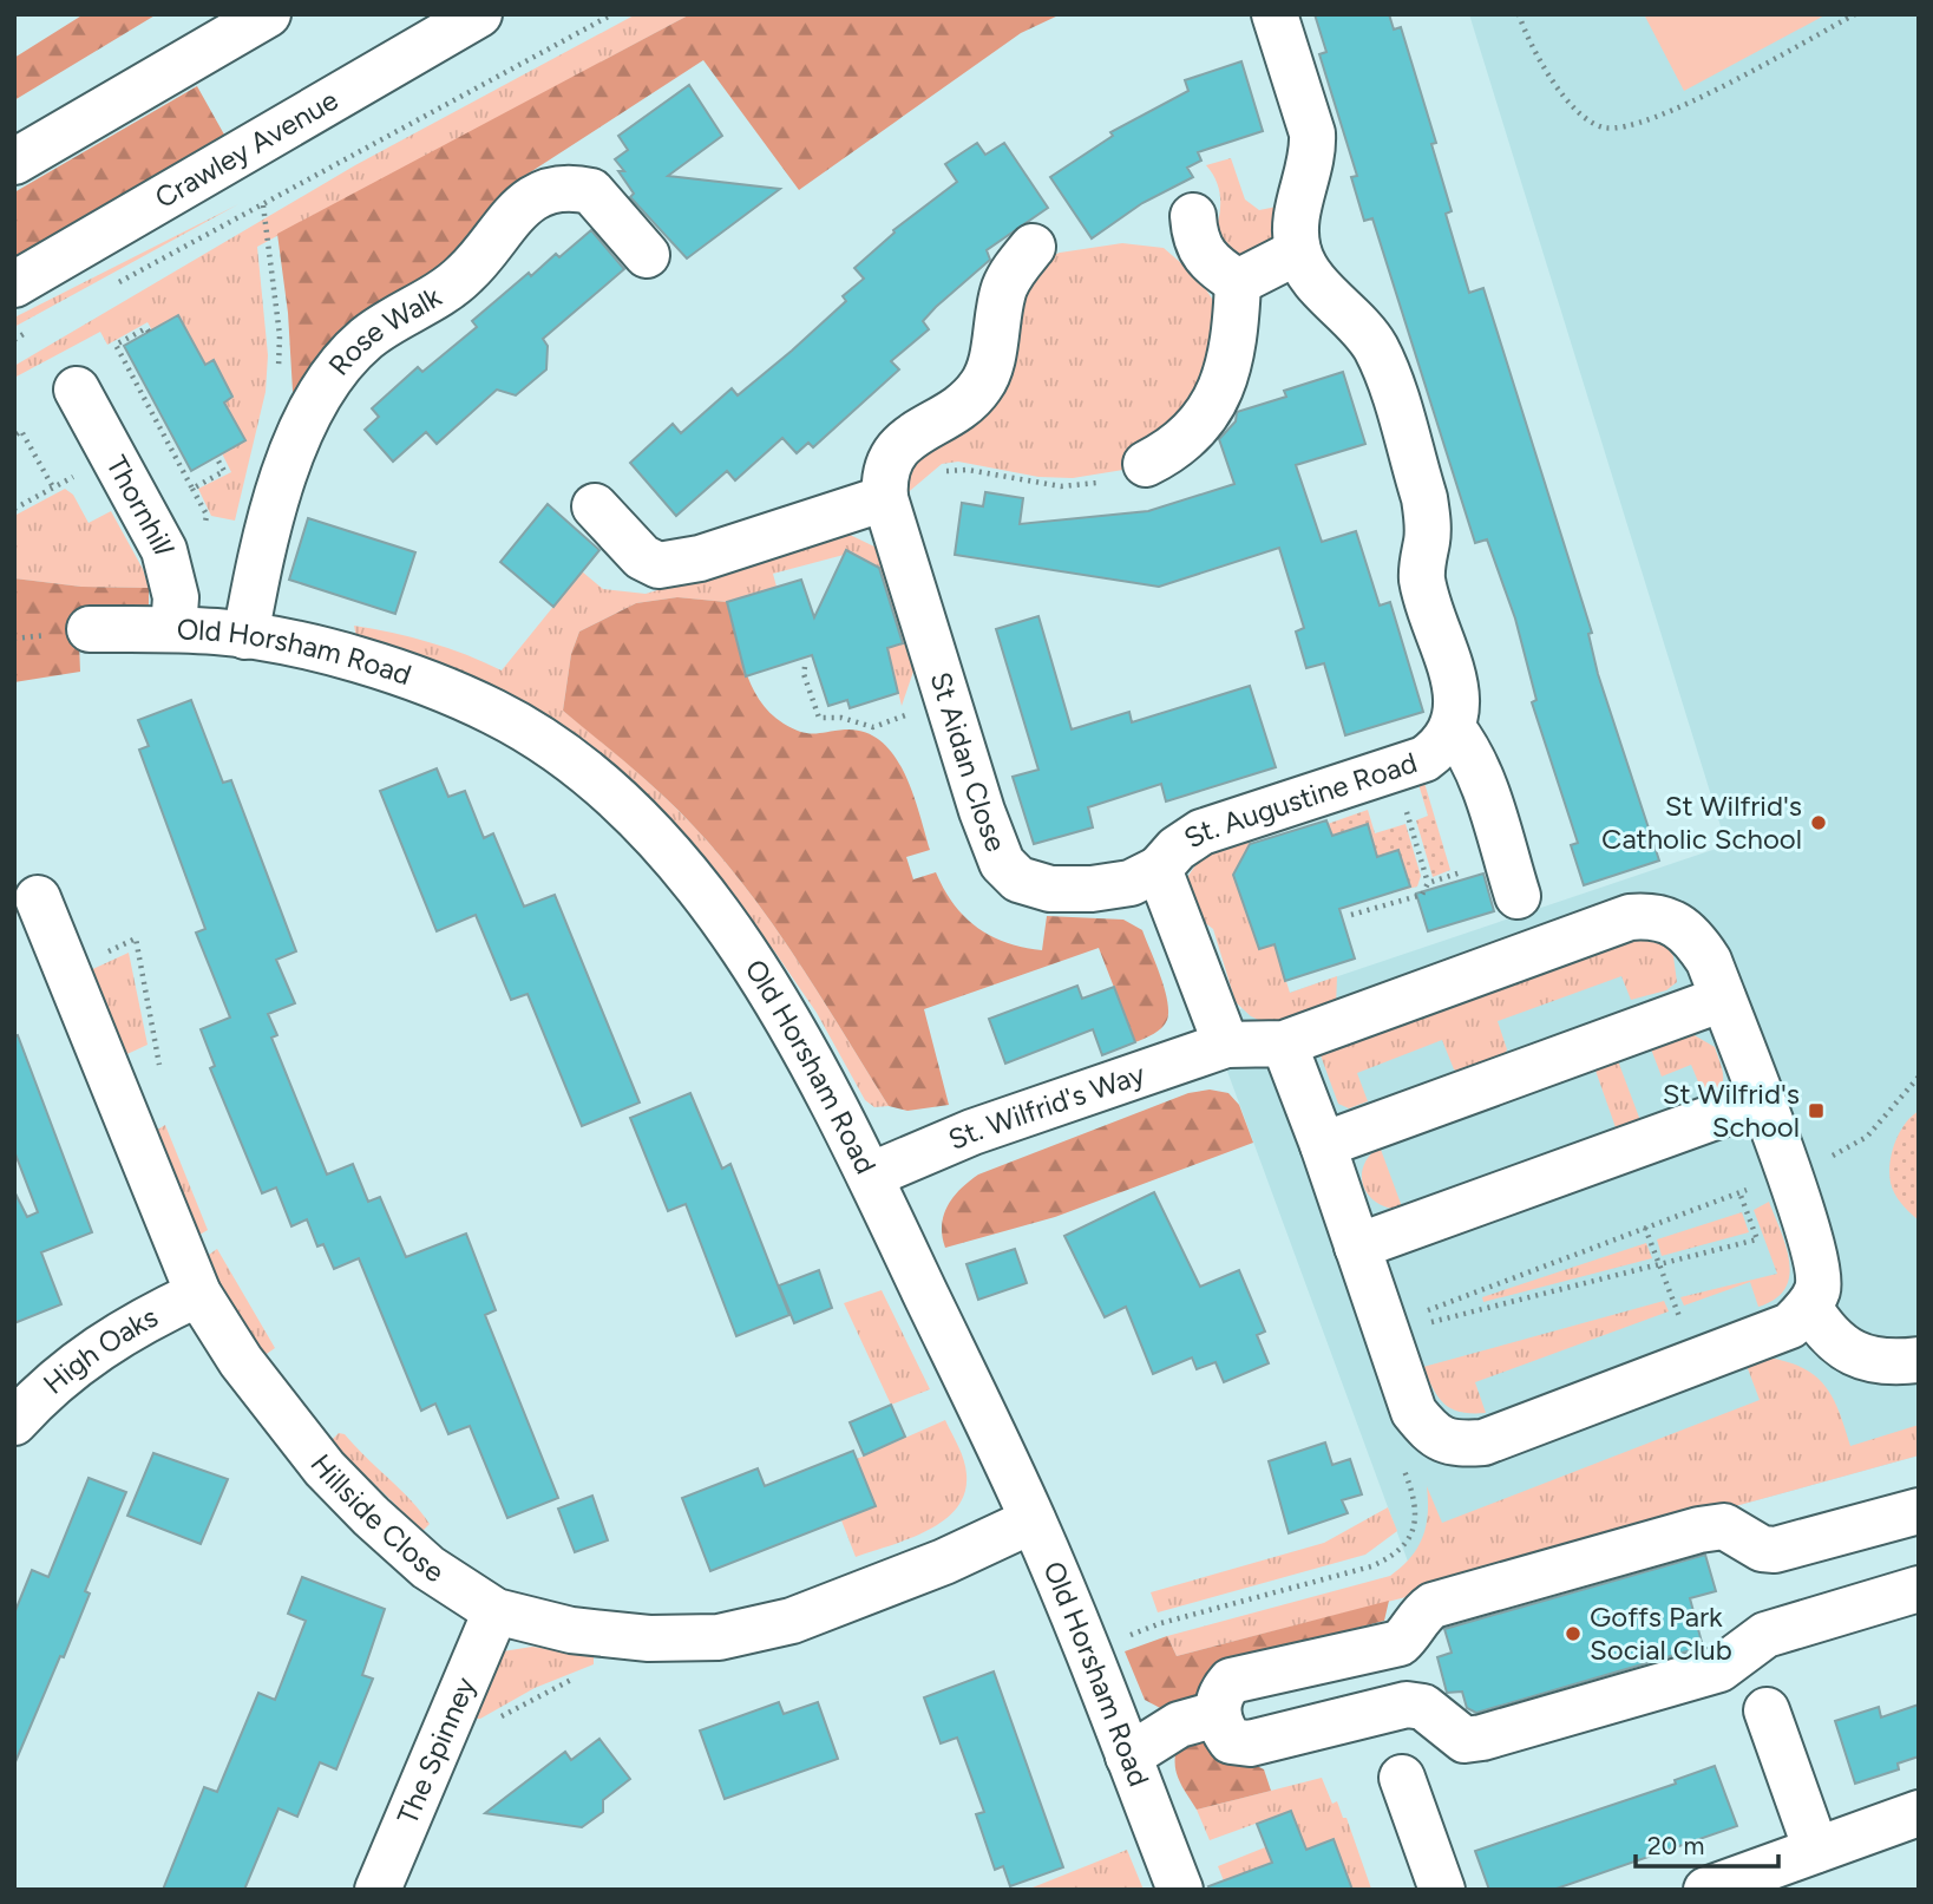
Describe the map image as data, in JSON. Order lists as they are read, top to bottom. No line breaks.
{"streets":{"street":["Crawley Avenue","Rose Walk","Thornhill","Old Horsham Road","St Aidan Close","St. Augustine Road","St. Wilfrid's Way","High Oaks","Hillside Close","The Spinney"]},"crossings":[["Rose Walk","Old Horsham Road"],["Thornhill","Old Horsham Road"],["Old Horsham Road","St. Wilfrid's Way"],["Old Horsham Road","Hillside Close"],["St Aidan Close","St. Augustine Road"],["St. Augustine Road","St. Wilfrid's Way"],["High Oaks","Hillside Close"],["Hillside Close","The Spinney"]],"places":{"other":["St Wilfrid's Catholic School","Goffs Park Social Club"],"transit":["St Wilfrid's School"]},"scale_bar":"20 m"}
